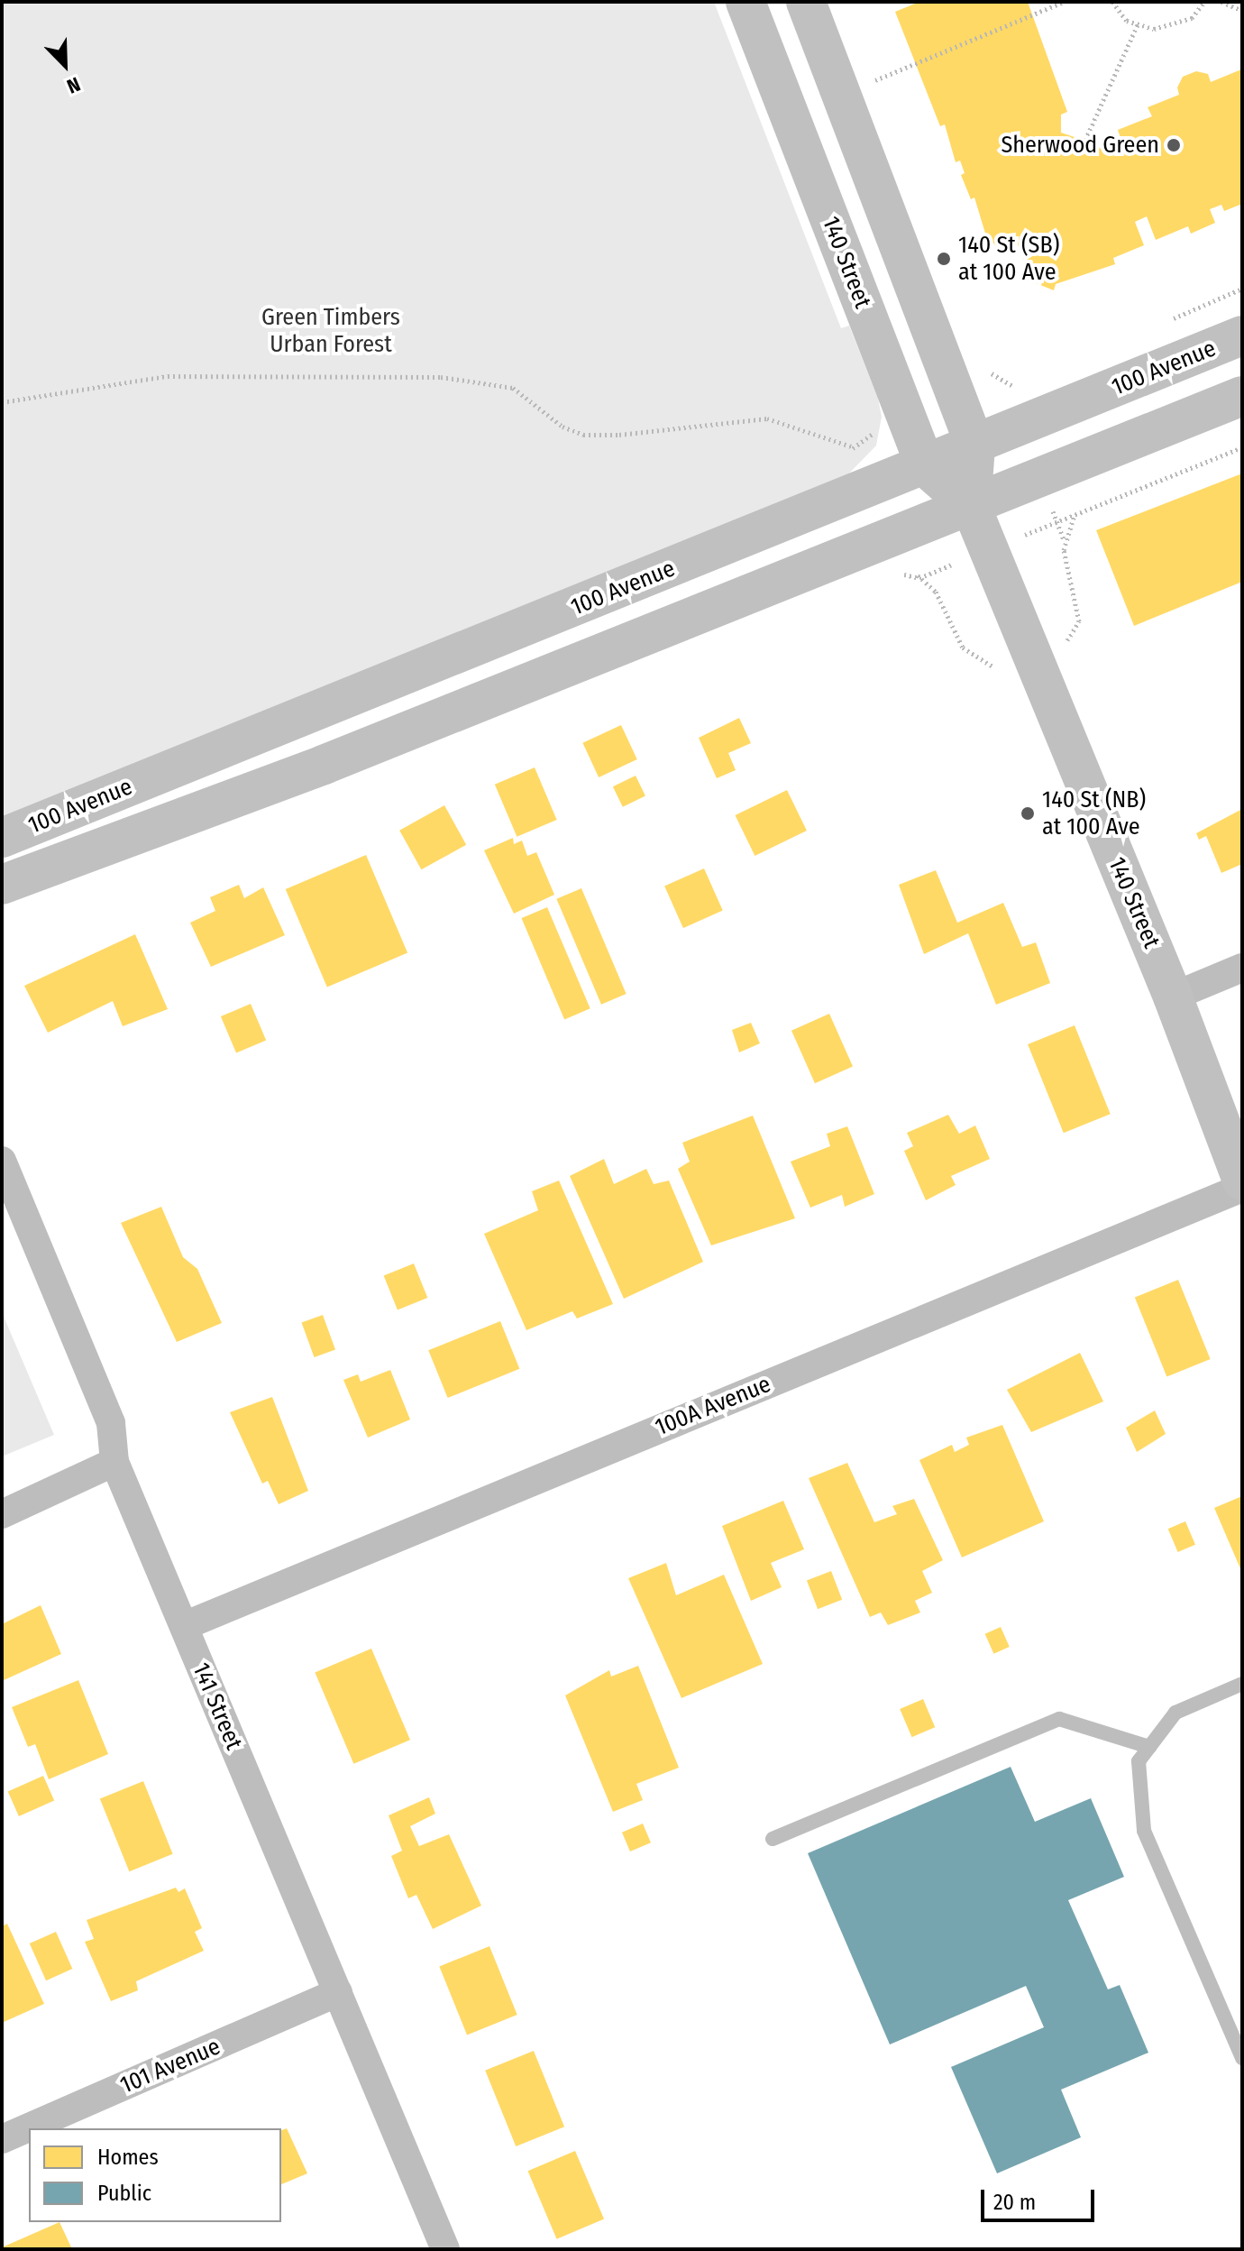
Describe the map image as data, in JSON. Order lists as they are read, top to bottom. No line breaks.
{"streets":{"main road":["140 Street","100 Avenue"],"street":["100A Avenue","141 Street","101 Avenue"]},"crossings":[["140 Street","100 Avenue"],["100A Avenue","141 Street"],["141 Street","101 Avenue"]],"parks":["Green Timbers Urban Forest"],"places":["Sherwood Green","140 St (SB) at 100 Ave","140 St (NB) at 100 Ave"],"legend":["Homes","Public"],"scale_bar":"20 m","north":"bottom right"}
